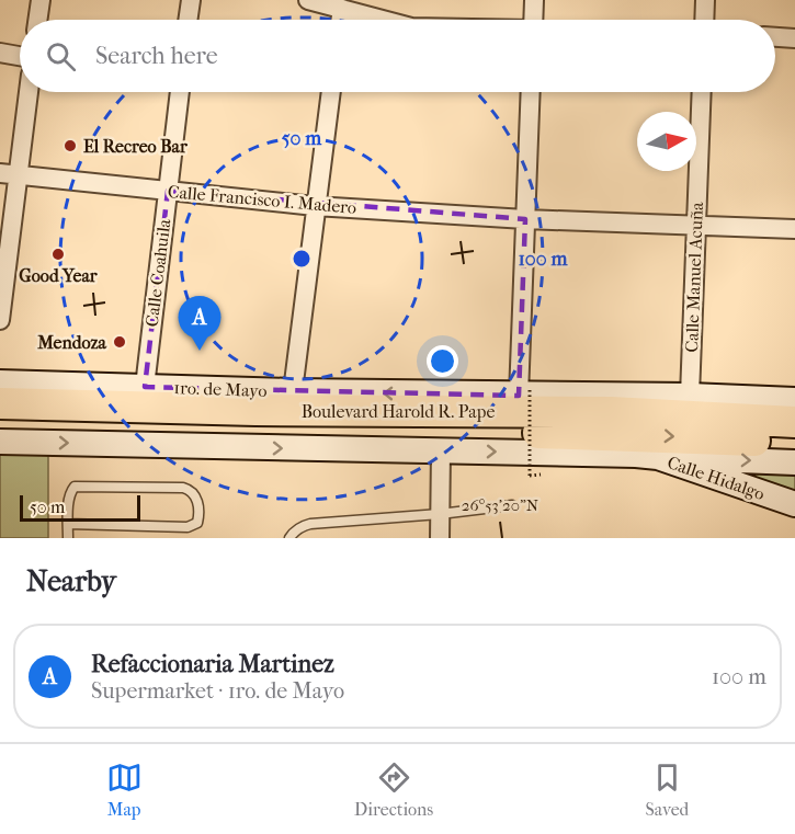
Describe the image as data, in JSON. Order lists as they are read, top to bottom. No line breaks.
{"streets":{"highway":["Boulevard Harold R. Pape"],"main road":["1ro. de Mayo","Calle Hidalgo"],"street":["Calle Francisco I. Madero","Calle Coahuila","Calle Manuel Acuña"]},"crossings":[["Calle Francisco I. Madero","Calle Coahuila"],["Calle Francisco I. Madero","Calle Manuel Acuña"],["Calle Coahuila","1ro. de Mayo"],["Calle Manuel Acuña","1ro. de Mayo"]],"places":["El Recreo Bar","Good Year","Mendoza"],"scale_bar":"50 m","north":"right","page":{"search":"Search here","pins":"A","scale":"50 m","heading":"Nearby","list":[{"mark":"A","name":"Refaccionaria Martinez","note":"Supermarket · 1ro. de Mayo","value":"100 m"}],"nav":["Map","Directions","Saved"]},"coordinates":["26°53'20\"N"],"rings":["50 m","100 m"]}
